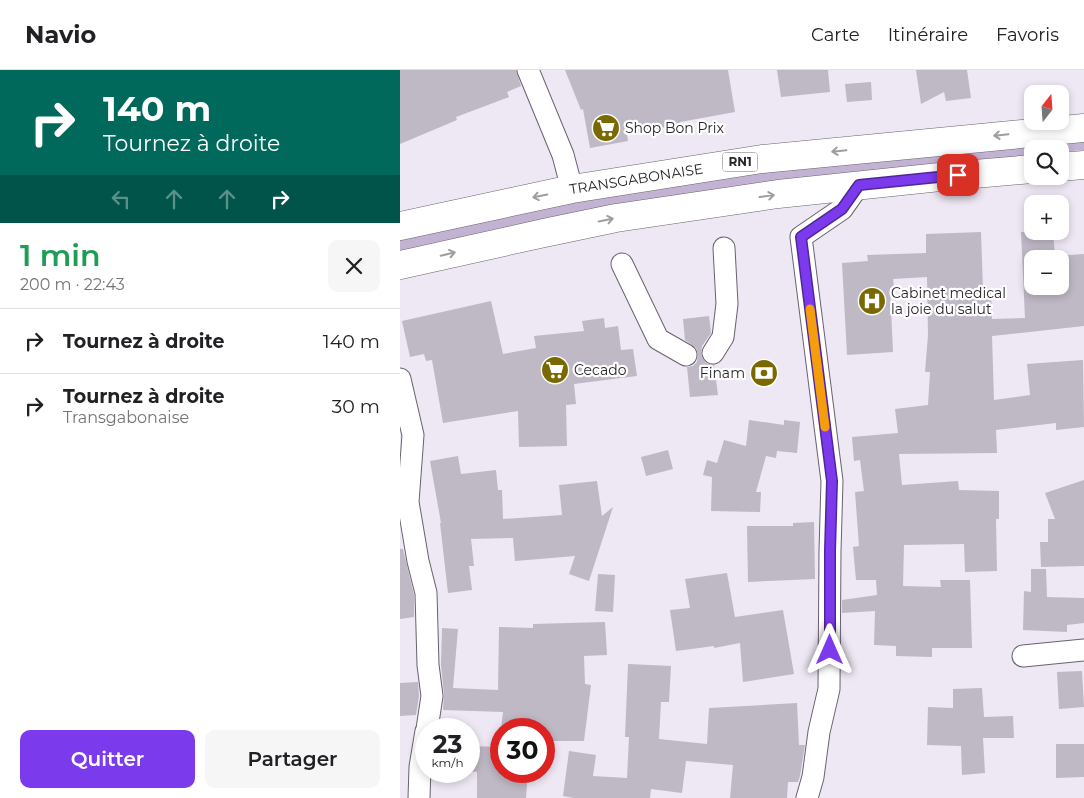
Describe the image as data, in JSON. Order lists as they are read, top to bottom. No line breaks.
{"streets":{"highway":["RN1","TRANSGABONAISE"]},"places":{"supermarket":["Shop Bon Prix","Cecado"],"hospital":["Cabinet medical la joie du salut"],"bank":["Finam"]},"north":"top","page":{"header":"Navio","nav":["Carte","Itinéraire","Favoris"],"turn":["140 m","Tournez à droite"],"map_buttons":["+","−"],"heading":["1 min","200 m · 22:43"],"list":[{"name":"Tournez à droite","value":"140 m"},{"name":"Tournez à droite","note":"Transgabonaise","value":"30 m"}],"speed":"23 km/h","limit":"30","buttons":["Quitter","Partager"]}}
